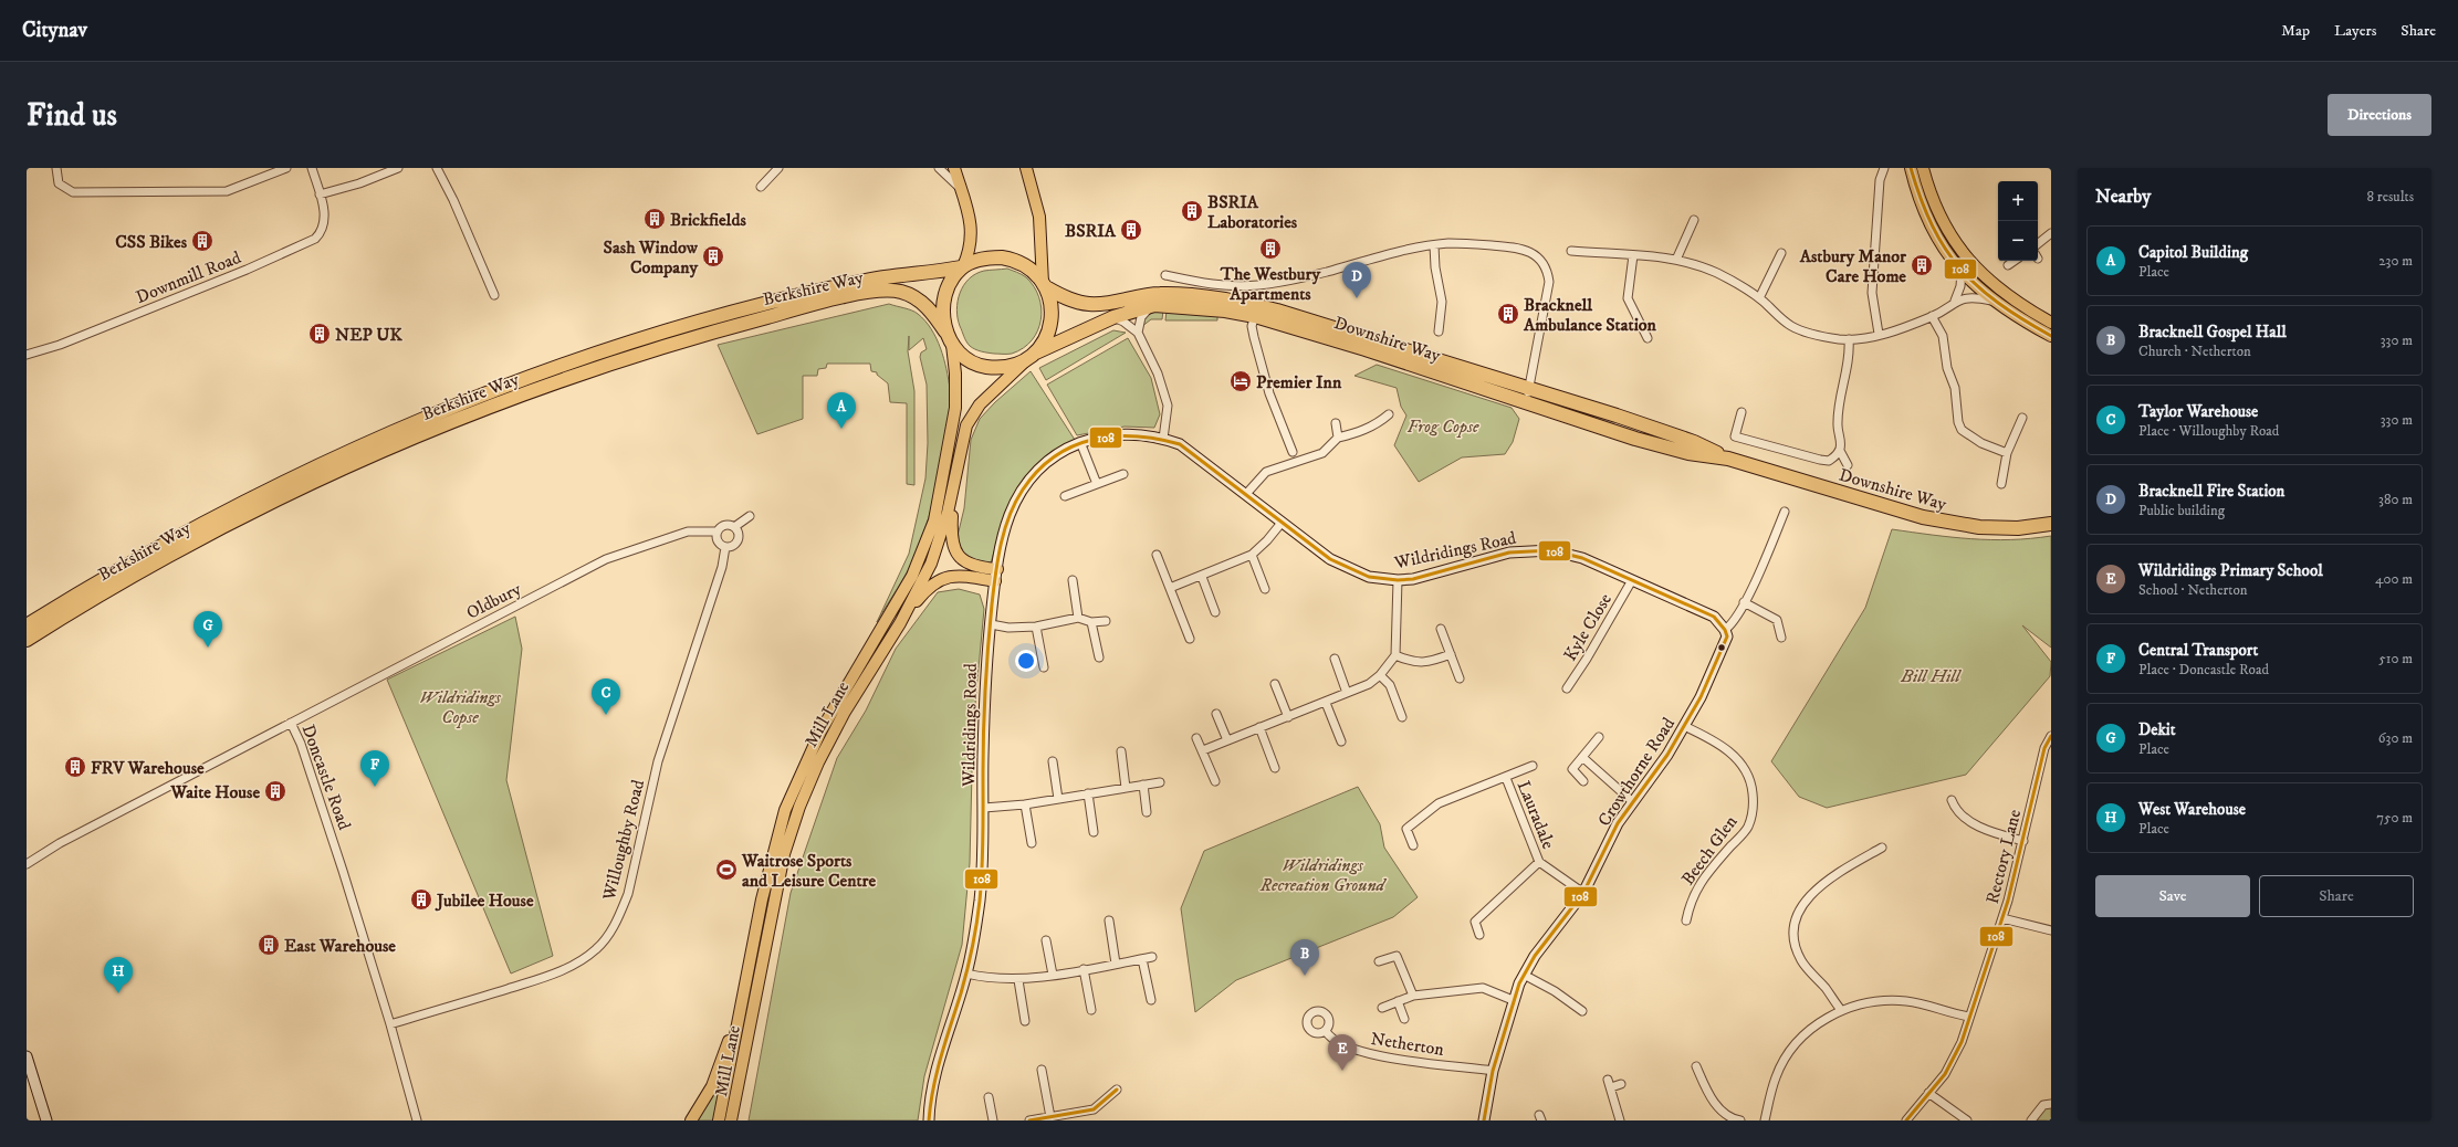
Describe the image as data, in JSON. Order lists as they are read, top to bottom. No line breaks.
{"streets":{"highway":["Berkshire Way","Downshire Way"],"main road":["Mill Lane"],"street":["Downmill Road","Wildridings Road","Oldbury","Kyle Close","Crowthorne Road","Doncastle Road","Lauradale","Willoughby Road","Beech Glen","Rectory Lane","Netherton"]},"crossings":[["Berkshire Way","Downshire Way"],["Berkshire Way","Mill Lane"],["Downshire Way","Mill Lane"],["Wildridings Road","Kyle Close"],["Wildridings Road","Crowthorne Road"],["Oldbury","Doncastle Road"],["Oldbury","Willoughby Road"],["Crowthorne Road","Lauradale"],["Crowthorne Road","Beech Glen"],["Crowthorne Road","Netherton"],["Doncastle Road","Willoughby Road"]],"parks":["Frog Copse","Bill Hill","Wildridings Copse","Wildridings Recreation Ground"],"places":{"building":["BSRIA Laboratories","Brickfields","BSRIA","CSS Bikes","The Westbury Apartments","Sash Window Company","Astbury Manor Care Home","Bracknell Ambulance Station","NEP UK","FRV Warehouse","Waite House","Jubilee House","East Warehouse"],"hotel":["Premier Inn"],"sports":["Waitrose Sports and Leisure Centre"]},"lines":["transit line 108"],"page":{"header":"Citynav","nav":["Map","Layers","Share"],"buttons":["Directions",["Save","Share"]],"title":"Find us","heading":["Nearby","8 results"],"map_buttons":["+","−"],"list":[{"mark":"A","name":"Capitol Building","note":"Place","value":"230 m"},{"mark":"B","name":"Bracknell Gospel Hall","note":"Church · Netherton","value":"330 m"},{"mark":"C","name":"Taylor Warehouse","note":"Place · Willoughby Road","value":"330 m"},{"mark":"D","name":"Bracknell Fire Station","note":"Public building","value":"380 m"},{"mark":"E","name":"Wildridings Primary School","note":"School · Netherton","value":"400 m"},{"mark":"F","name":"Central Transport","note":"Place · Doncastle Road","value":"510 m"},{"mark":"G","name":"Dekit","note":"Place","value":"630 m"},{"mark":"H","name":"West Warehouse","note":"Place","value":"750 m"}],"pins":["D","A","G","C","F","B","H","E"]}}
